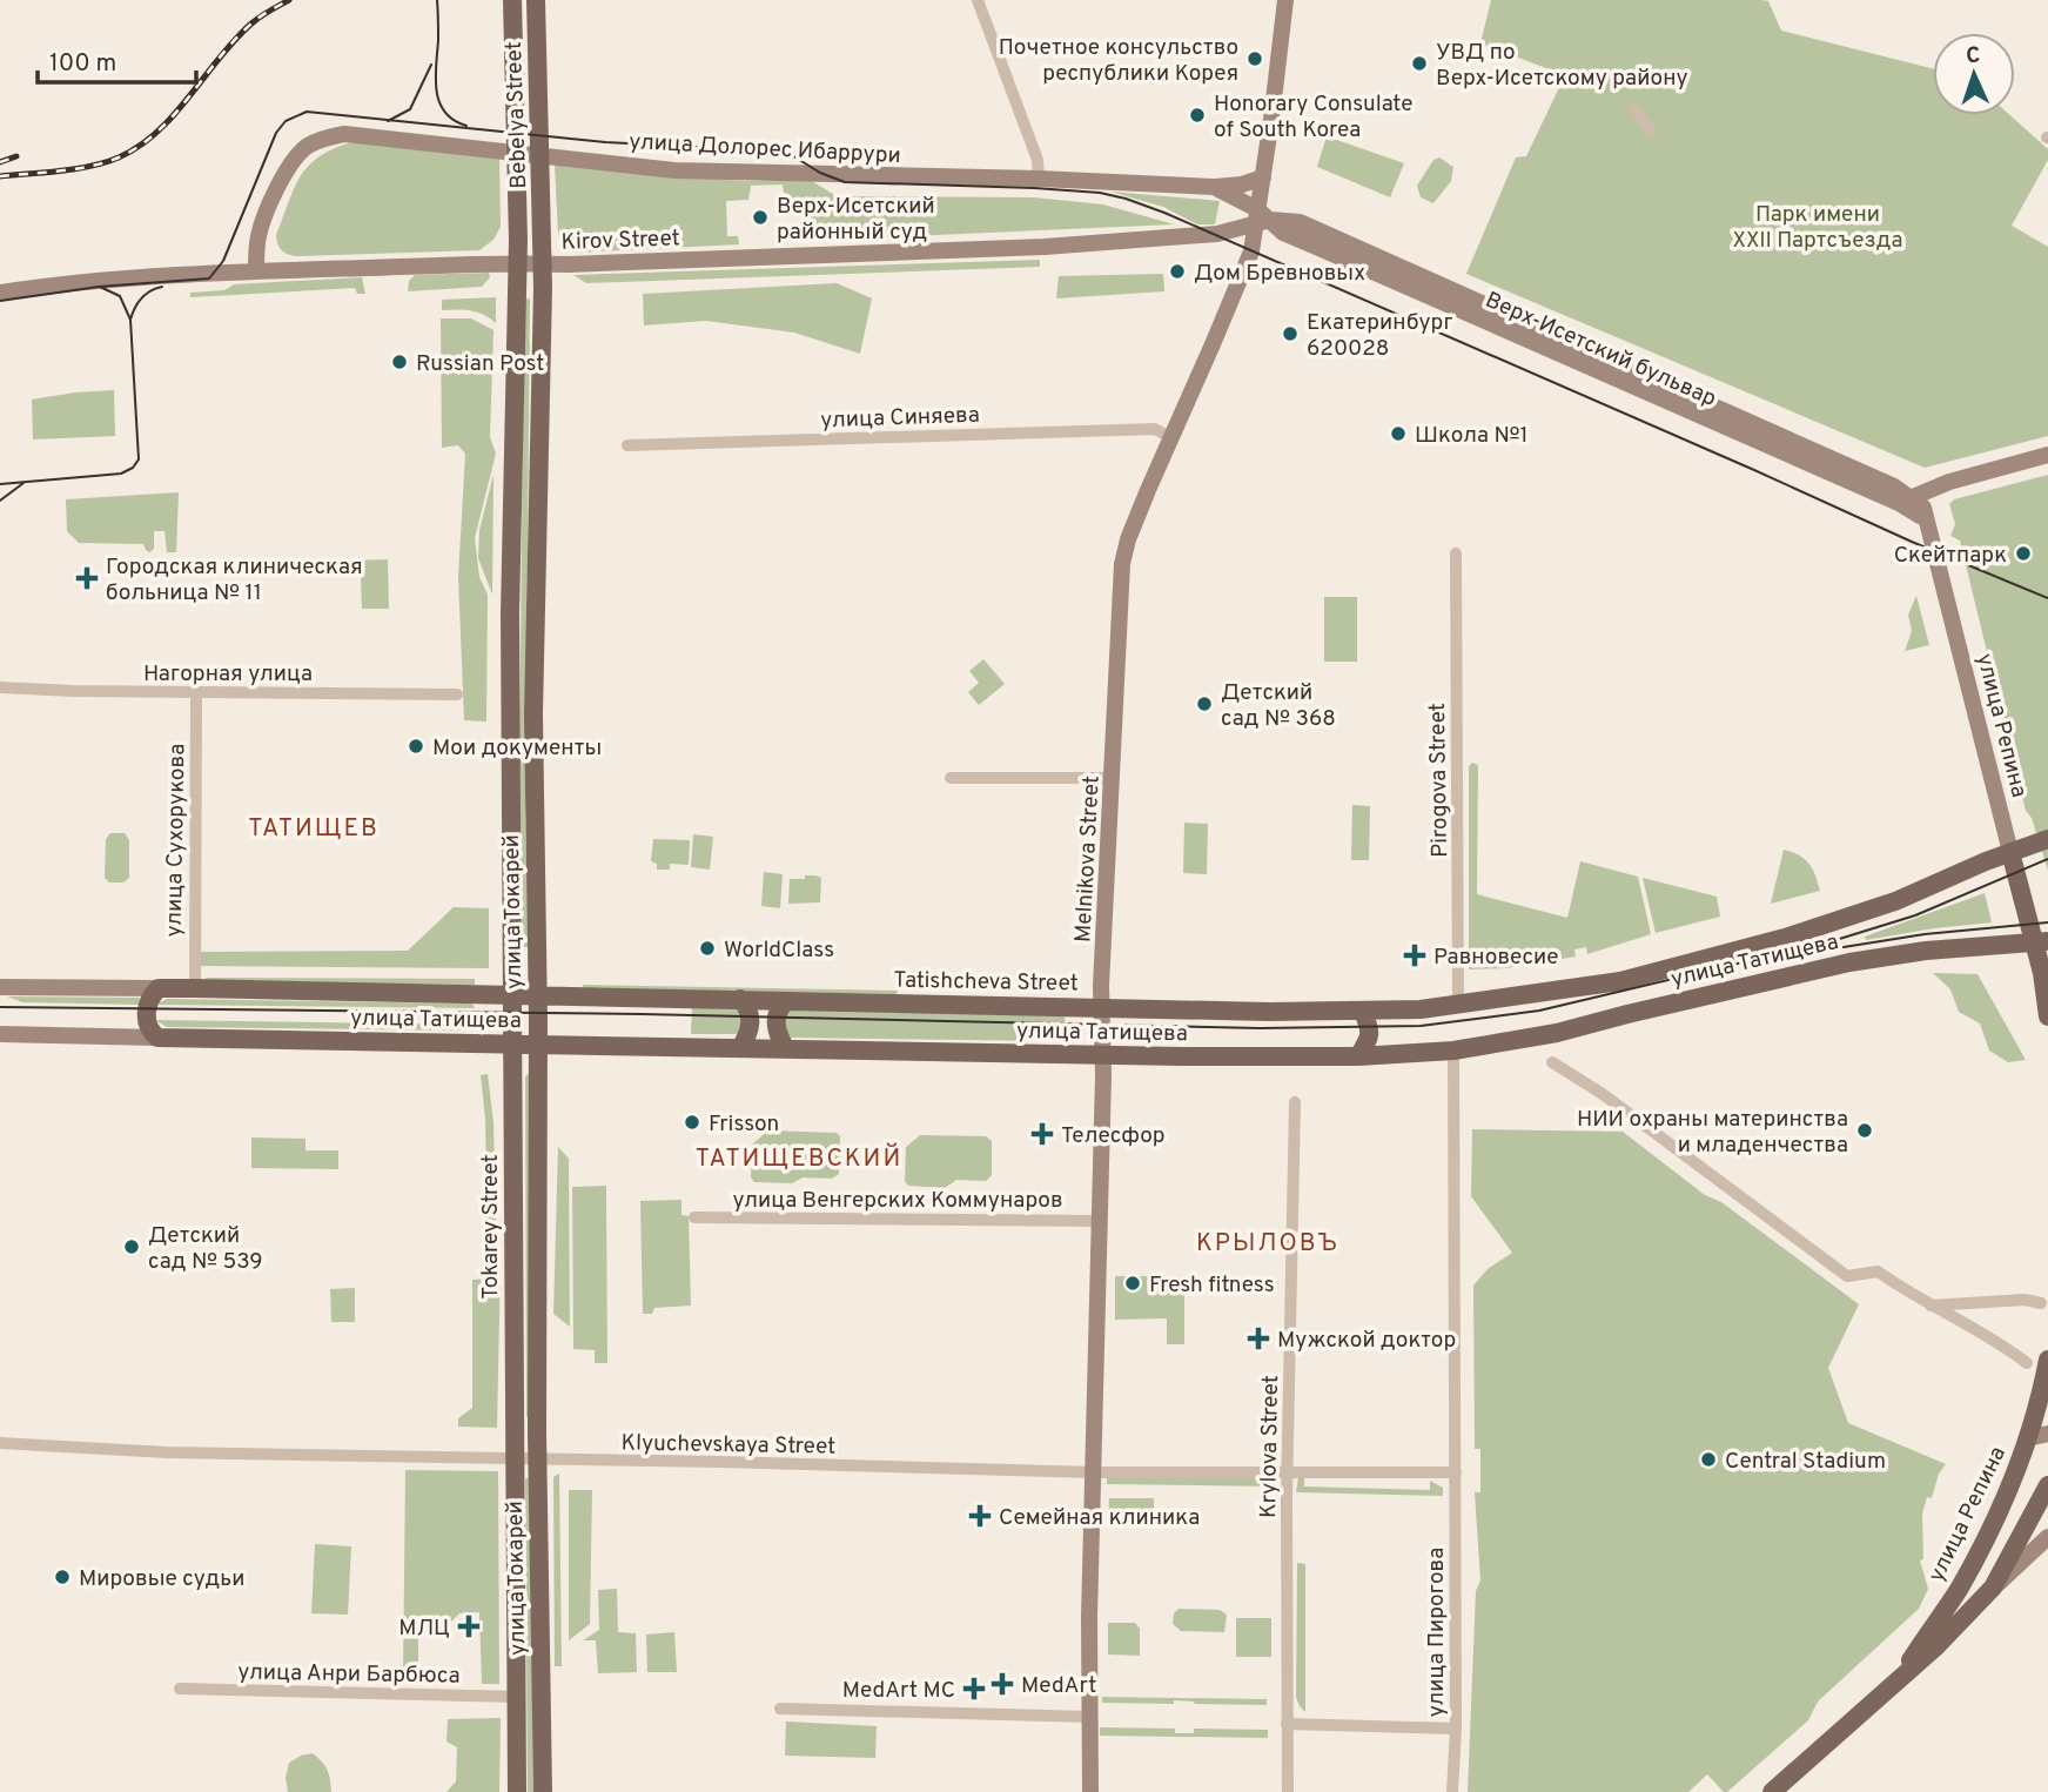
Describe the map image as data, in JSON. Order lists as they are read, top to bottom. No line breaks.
{"streets":{"main road":["Bebelya Street","улица Долорес Ибаррури","Kirov Street","Верх-Исетский бульвар","улица Репина","Melnikova Street","улица Токарей","улица Татищева","Tatishcheva Street","Tokarey Street"],"street":["улица Синяева","Нагорная улица","Pirogova Street","улица Сухорукова","улица Венгерских Коммунаров","Klyuchevskaya Street","Krylova Street","улица Пирогова","улица Анри Барбюса"]},"crossings":[["Bebelya Street","улица Токарей"],["улица Долорес Ибаррури","Kirov Street"],["улица Долорес Ибаррури","Верх-Исетский бульвар"],["улица Долорес Ибаррури","Melnikova Street"],["Kirov Street","Верх-Исетский бульвар"],["Kirov Street","Melnikova Street"],["Kirov Street","улица Токарей"],["Верх-Исетский бульвар","улица Репина"],["Верх-Исетский бульвар","Melnikova Street"],["улица Синяева","Melnikova Street"],["Нагорная улица","улица Сухорукова"],["улица Репина","улица Татищева"],["улица Репина","Tatishcheva Street"],["Pirogova Street","Tatishcheva Street"],["улица Сухорукова","улица Татищева"],["Melnikova Street","улица Татищева"],["Melnikova Street","Tatishcheva Street"],["Melnikova Street","улица Венгерских Коммунаров"],["Melnikova Street","Klyuchevskaya Street"],["улица Токарей","улица Татищева"],["улица Токарей","Tatishcheva Street"],["улица Токарей","Tokarey Street"],["улица Токарей","Klyuchevskaya Street"],["улица Токарей","улица Анри Барбюса"],["улица Татищева","Tatishcheva Street"],["улица Татищева","Tokarey Street"],["Tatishcheva Street","Tokarey Street"],["Tokarey Street","Klyuchevskaya Street"],["Klyuchevskaya Street","Krylova Street"],["Klyuchevskaya Street","улица Пирогова"]],"districts":["ТАТИЩЕВ","ТАТИЩЕВСКИЙ","КРЫЛОВЪ"],"parks":["Парк имени XXII Партсъезда"],"places":{"other":["Почетное консульство республики Корея","УВД по Верх-Исетскому району","Honorary Consulate of South Korea","Верх-Исетский районный суд","Дом Бревновых","Екатеринбург 620028","Russian Post","Школа №1","Скейтпарк","Детский сад № 368","Мои документы","WorldClass","Frisson","НИИ охраны материнства и младенчества","Детский сад № 539","Fresh fitness","Central Stadium","Мировые судьи"],"health":["Городская клиническая больница № 11","Равновесие","Телесфор","Мужской доктор","Семейная клиника","МЛЦ","MedArt","MedArt MC"]},"scale_bar":"100 m","north":"top"}
